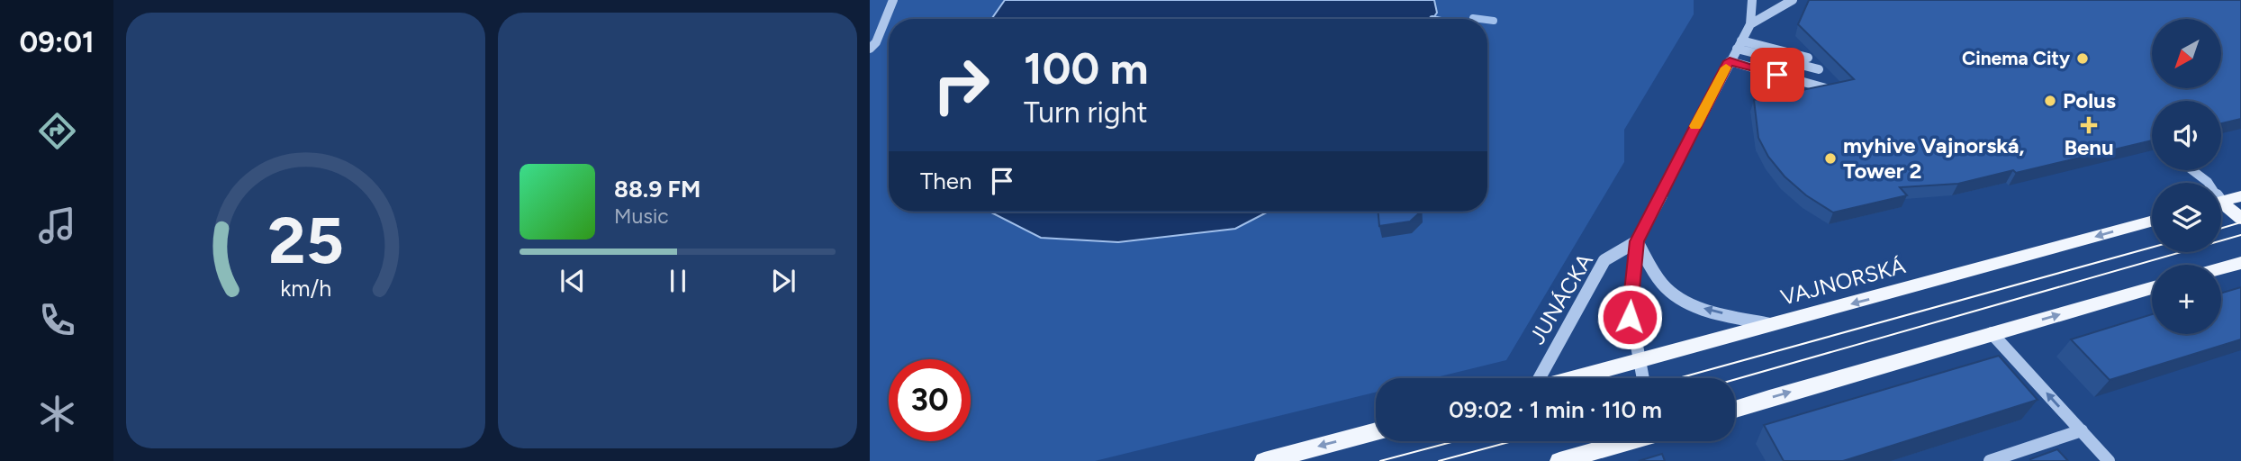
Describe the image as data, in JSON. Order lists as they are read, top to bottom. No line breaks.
{"streets":{"main road":["VAJNORSKÁ"],"street":["JUNÁCKA"]},"places":{"other":["Cinema City","Polus","myhive Vajnorská, Tower 2"],"health":["Benu"]},"north":"bottom left","page":{"tabs":"09:01","map_buttons":"+","turn":["100 m","Turn right"],"then":"Then","song":["88.9 FM","Music"],"limit":"30","trip":"09:02 · 1 min · 110 m","gauge":["25","km/h"]}}
